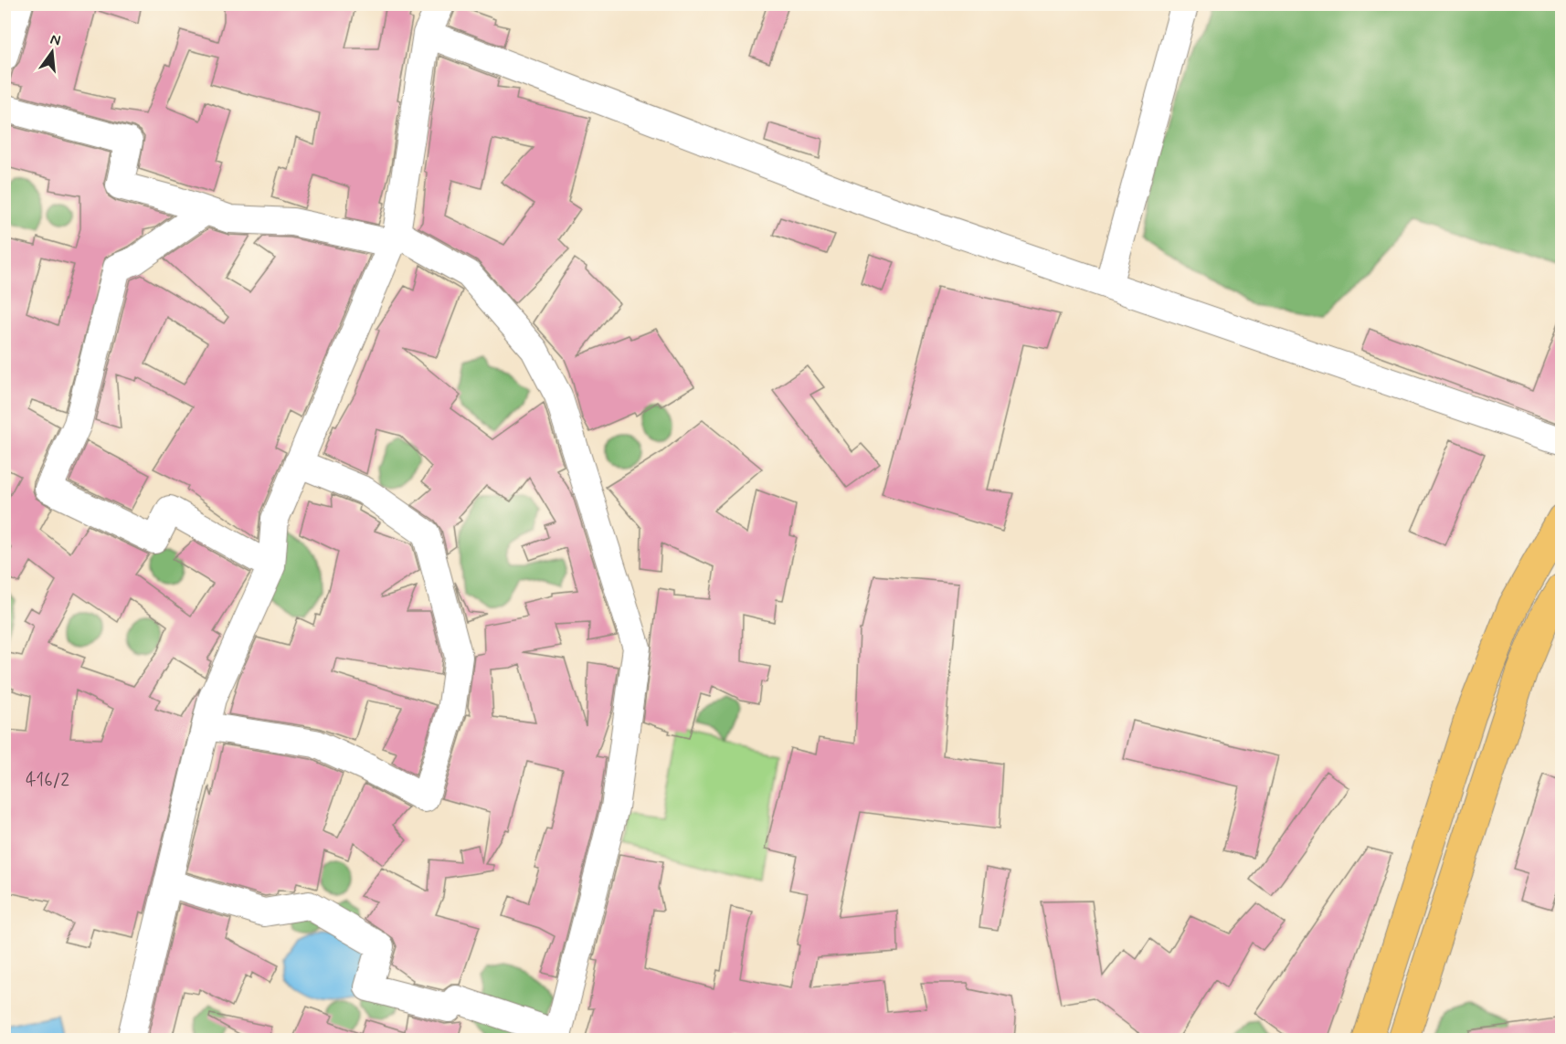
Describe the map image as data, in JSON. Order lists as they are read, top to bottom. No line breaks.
{"house_numbers":["416/2"],"north":"top"}
